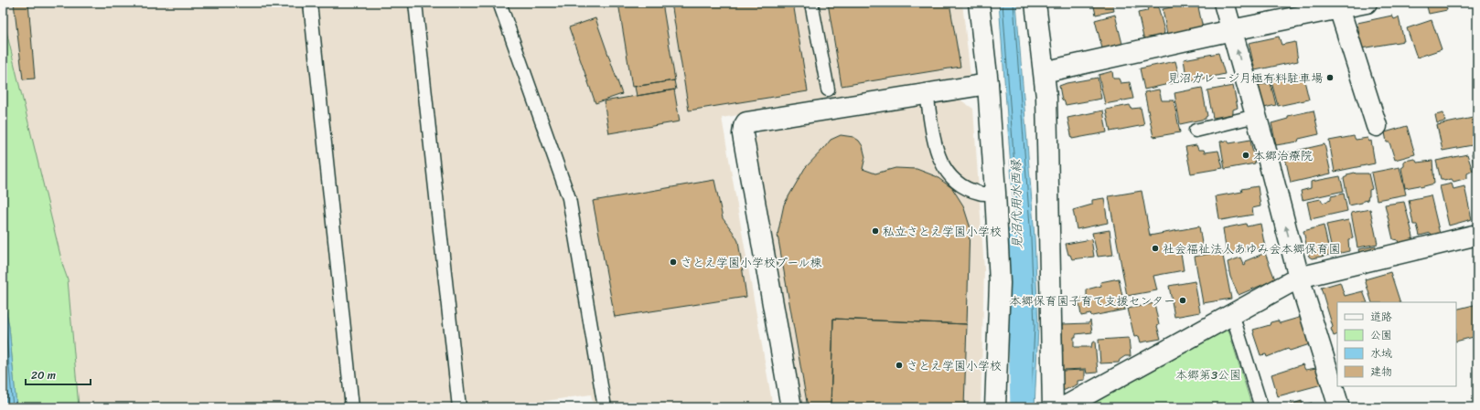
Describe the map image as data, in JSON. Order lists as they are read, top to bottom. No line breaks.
{"water":["見沼代用水西縁"],"parks":["本郷第3公園"],"places":["見沼ガレージ月極有料駐車場","本郷治療院","私立さとえ学園小学校","社会福祉法人あゆみ会本郷保育園","さとえ学園小学校プール棟","本郷保育園子育て支援センター","さとえ学園小学校"],"legend":["道路","公園","水域","建物"],"scale_bar":"20 m"}
